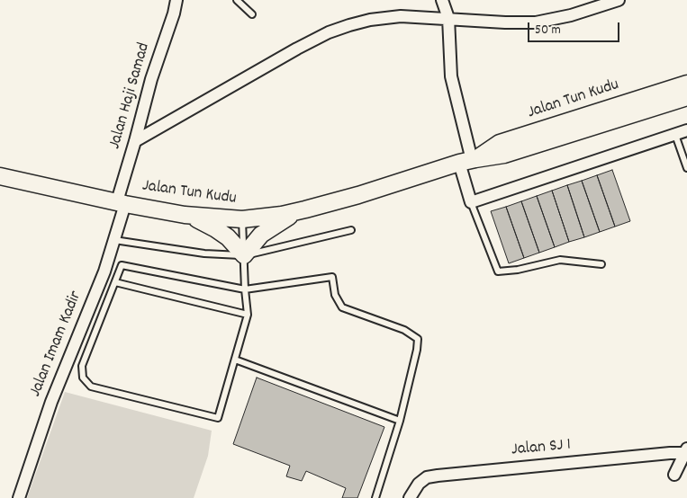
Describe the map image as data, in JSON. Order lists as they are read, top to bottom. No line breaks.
{"streets":{"main road":["Jalan Tun Kudu"],"street":["Jalan Haji Samad","Jalan Imam Kadir","Jalan SJ 1"]},"crossings":[["Jalan Haji Samad","Jalan Tun Kudu"],["Jalan Haji Samad","Jalan Imam Kadir"],["Jalan Tun Kudu","Jalan Imam Kadir"]],"scale_bar":"50 m"}
